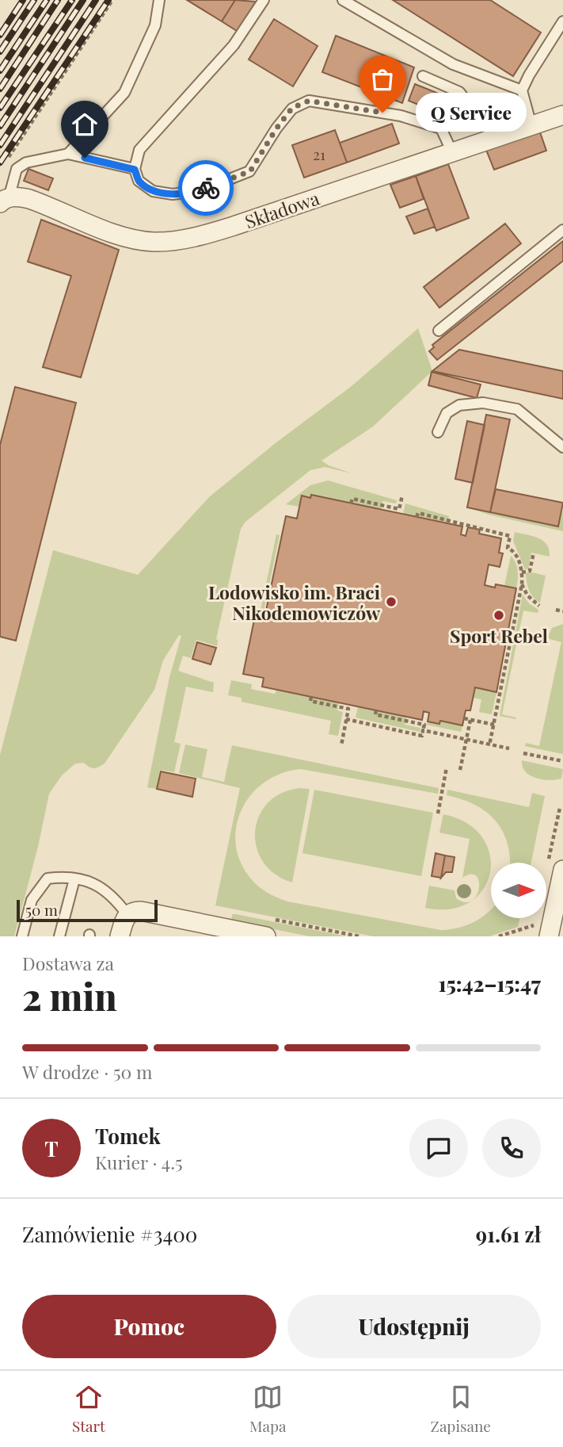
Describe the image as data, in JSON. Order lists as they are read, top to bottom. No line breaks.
{"streets":{"street":["Składowa"]},"places":["Q Service","Lodowisko im. Braci Nikodemowiczów","Sport Rebel"],"house_numbers":["21"],"scale_bar":"50 m","north":"right","page":{"bubble":"Q Service","scale":"50 m","heading":["2 min","Dostawa za","15:42–15:47"],"panel":["Tomek","Kurier · 4.5","Zamówienie #3400","91.61 zł"],"bar":"W drodze · 50 m","round":"T","buttons":["Pomoc","Udostępnij"],"tabs":["Start","Mapa","Zapisane"]}}
